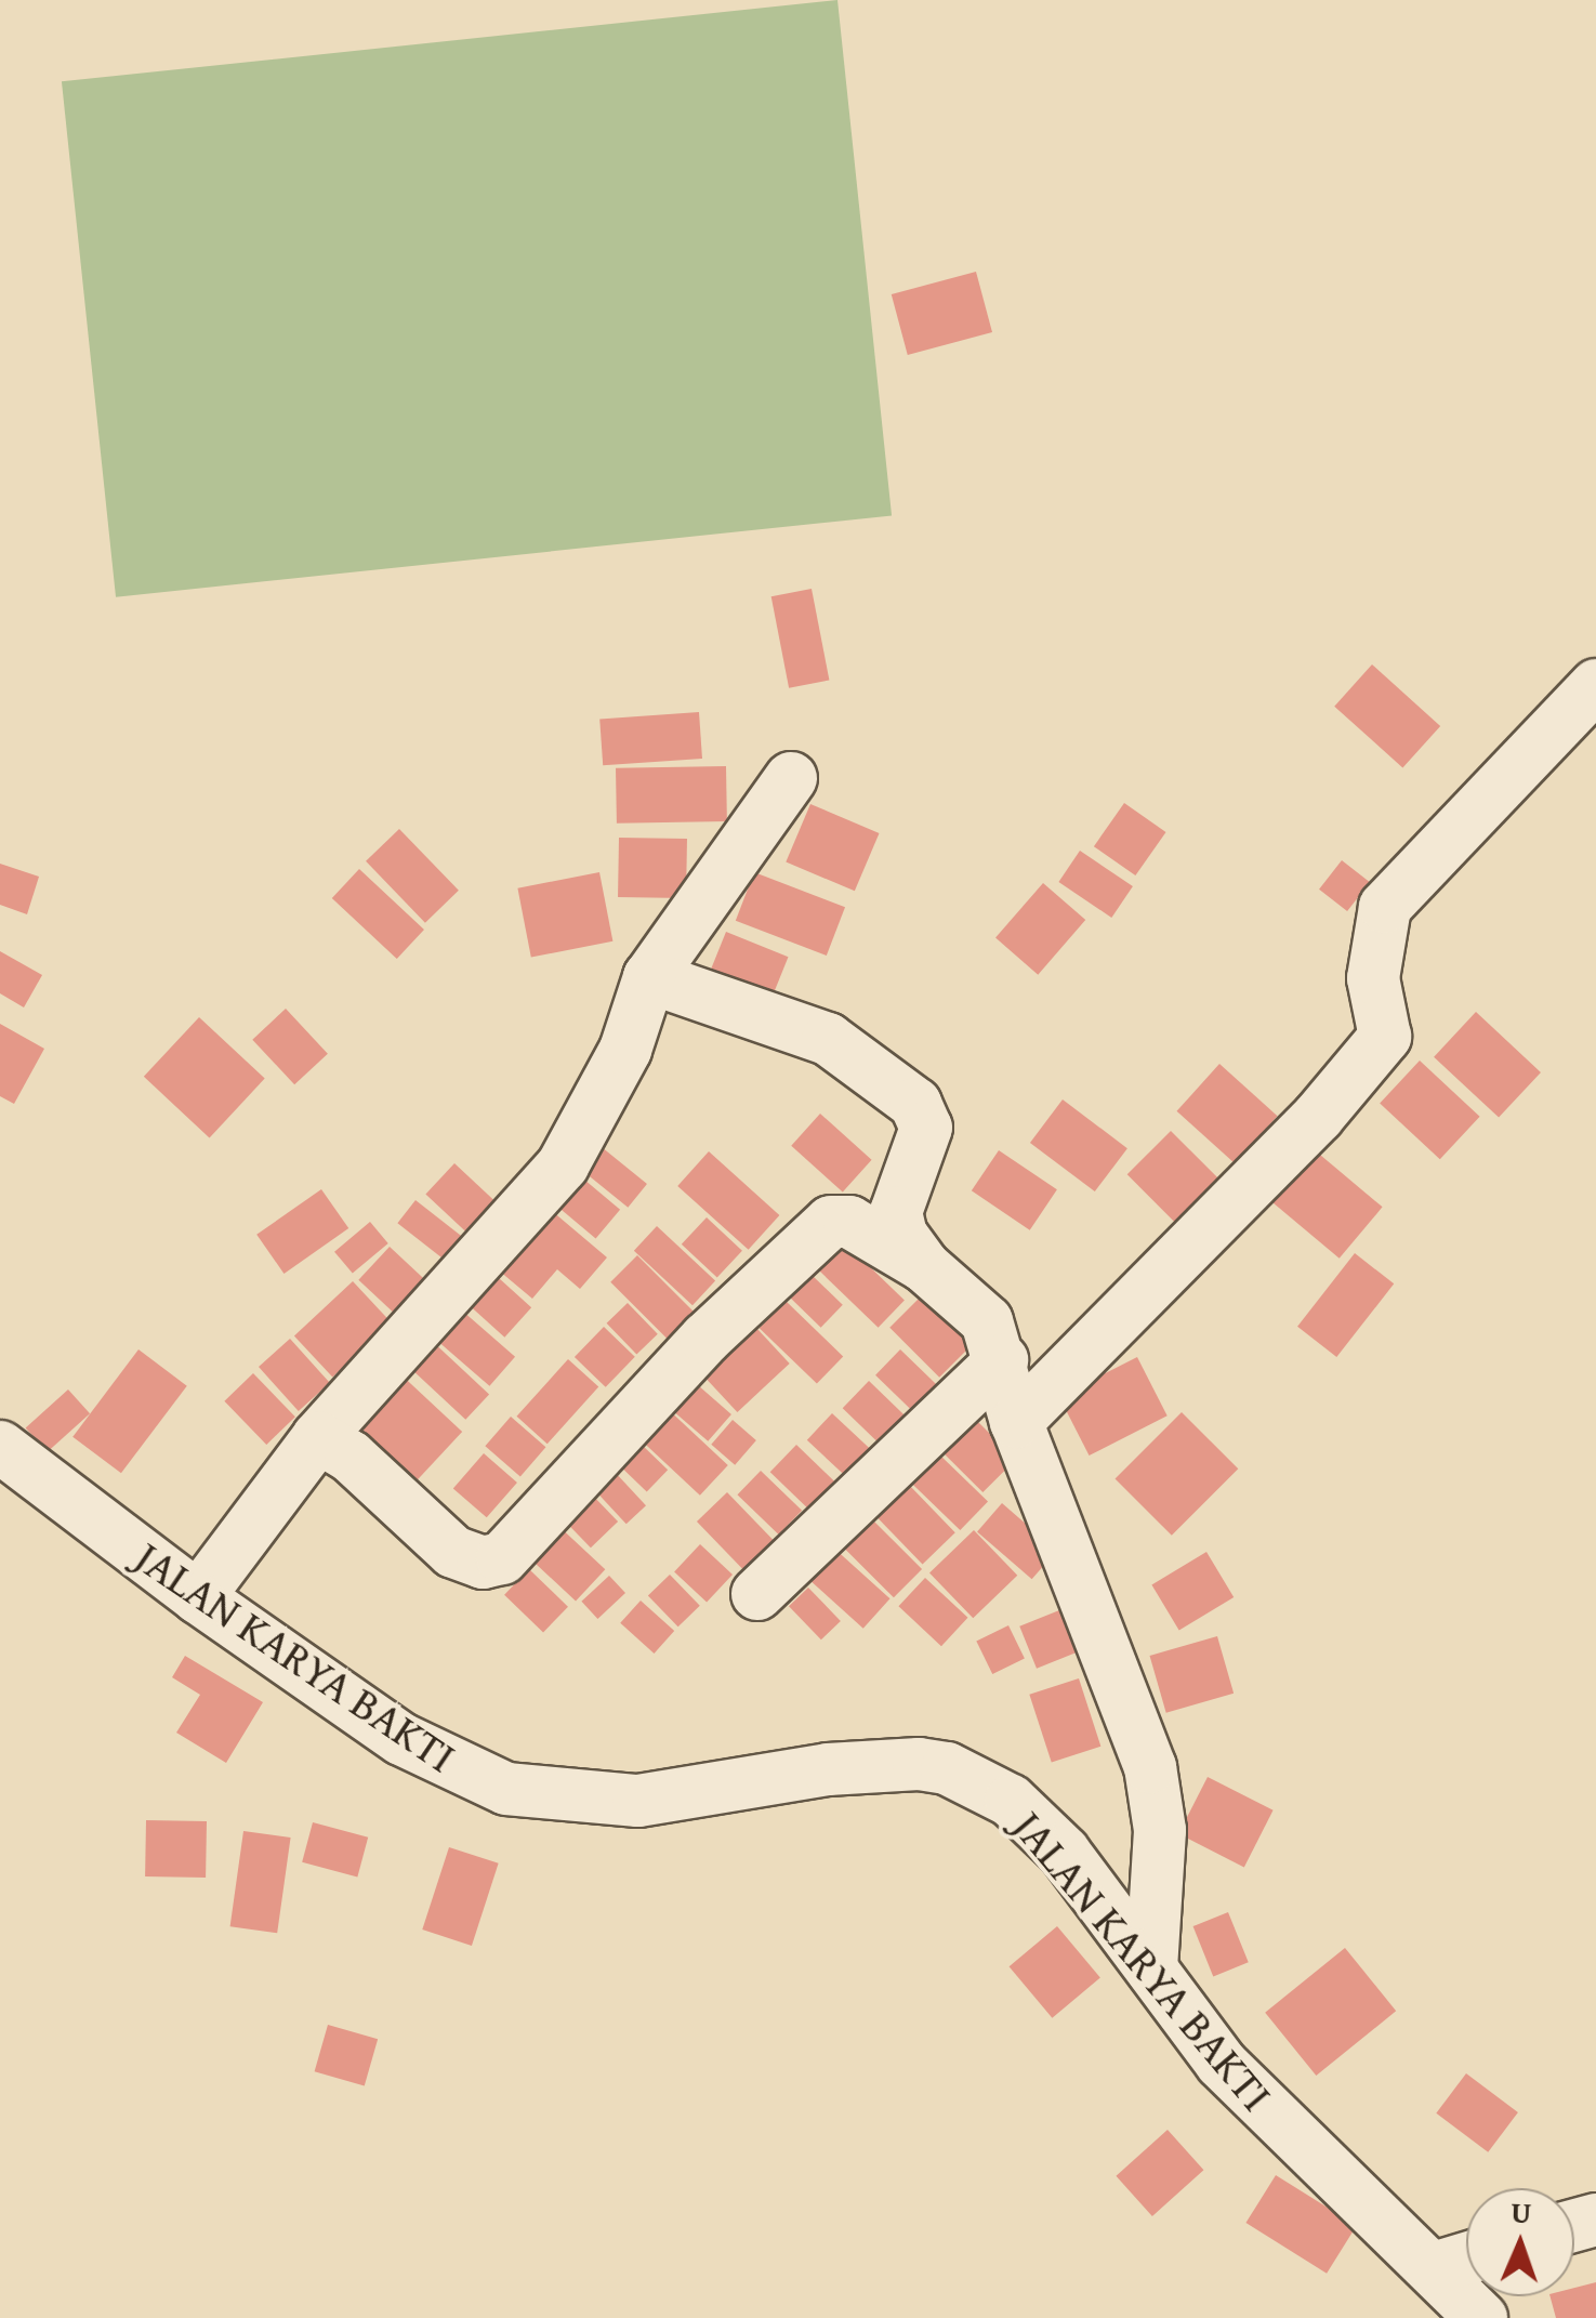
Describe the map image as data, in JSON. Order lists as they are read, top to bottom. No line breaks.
{"streets":{"street":["JALAN KARYA BAKTI"]},"north":"top"}
